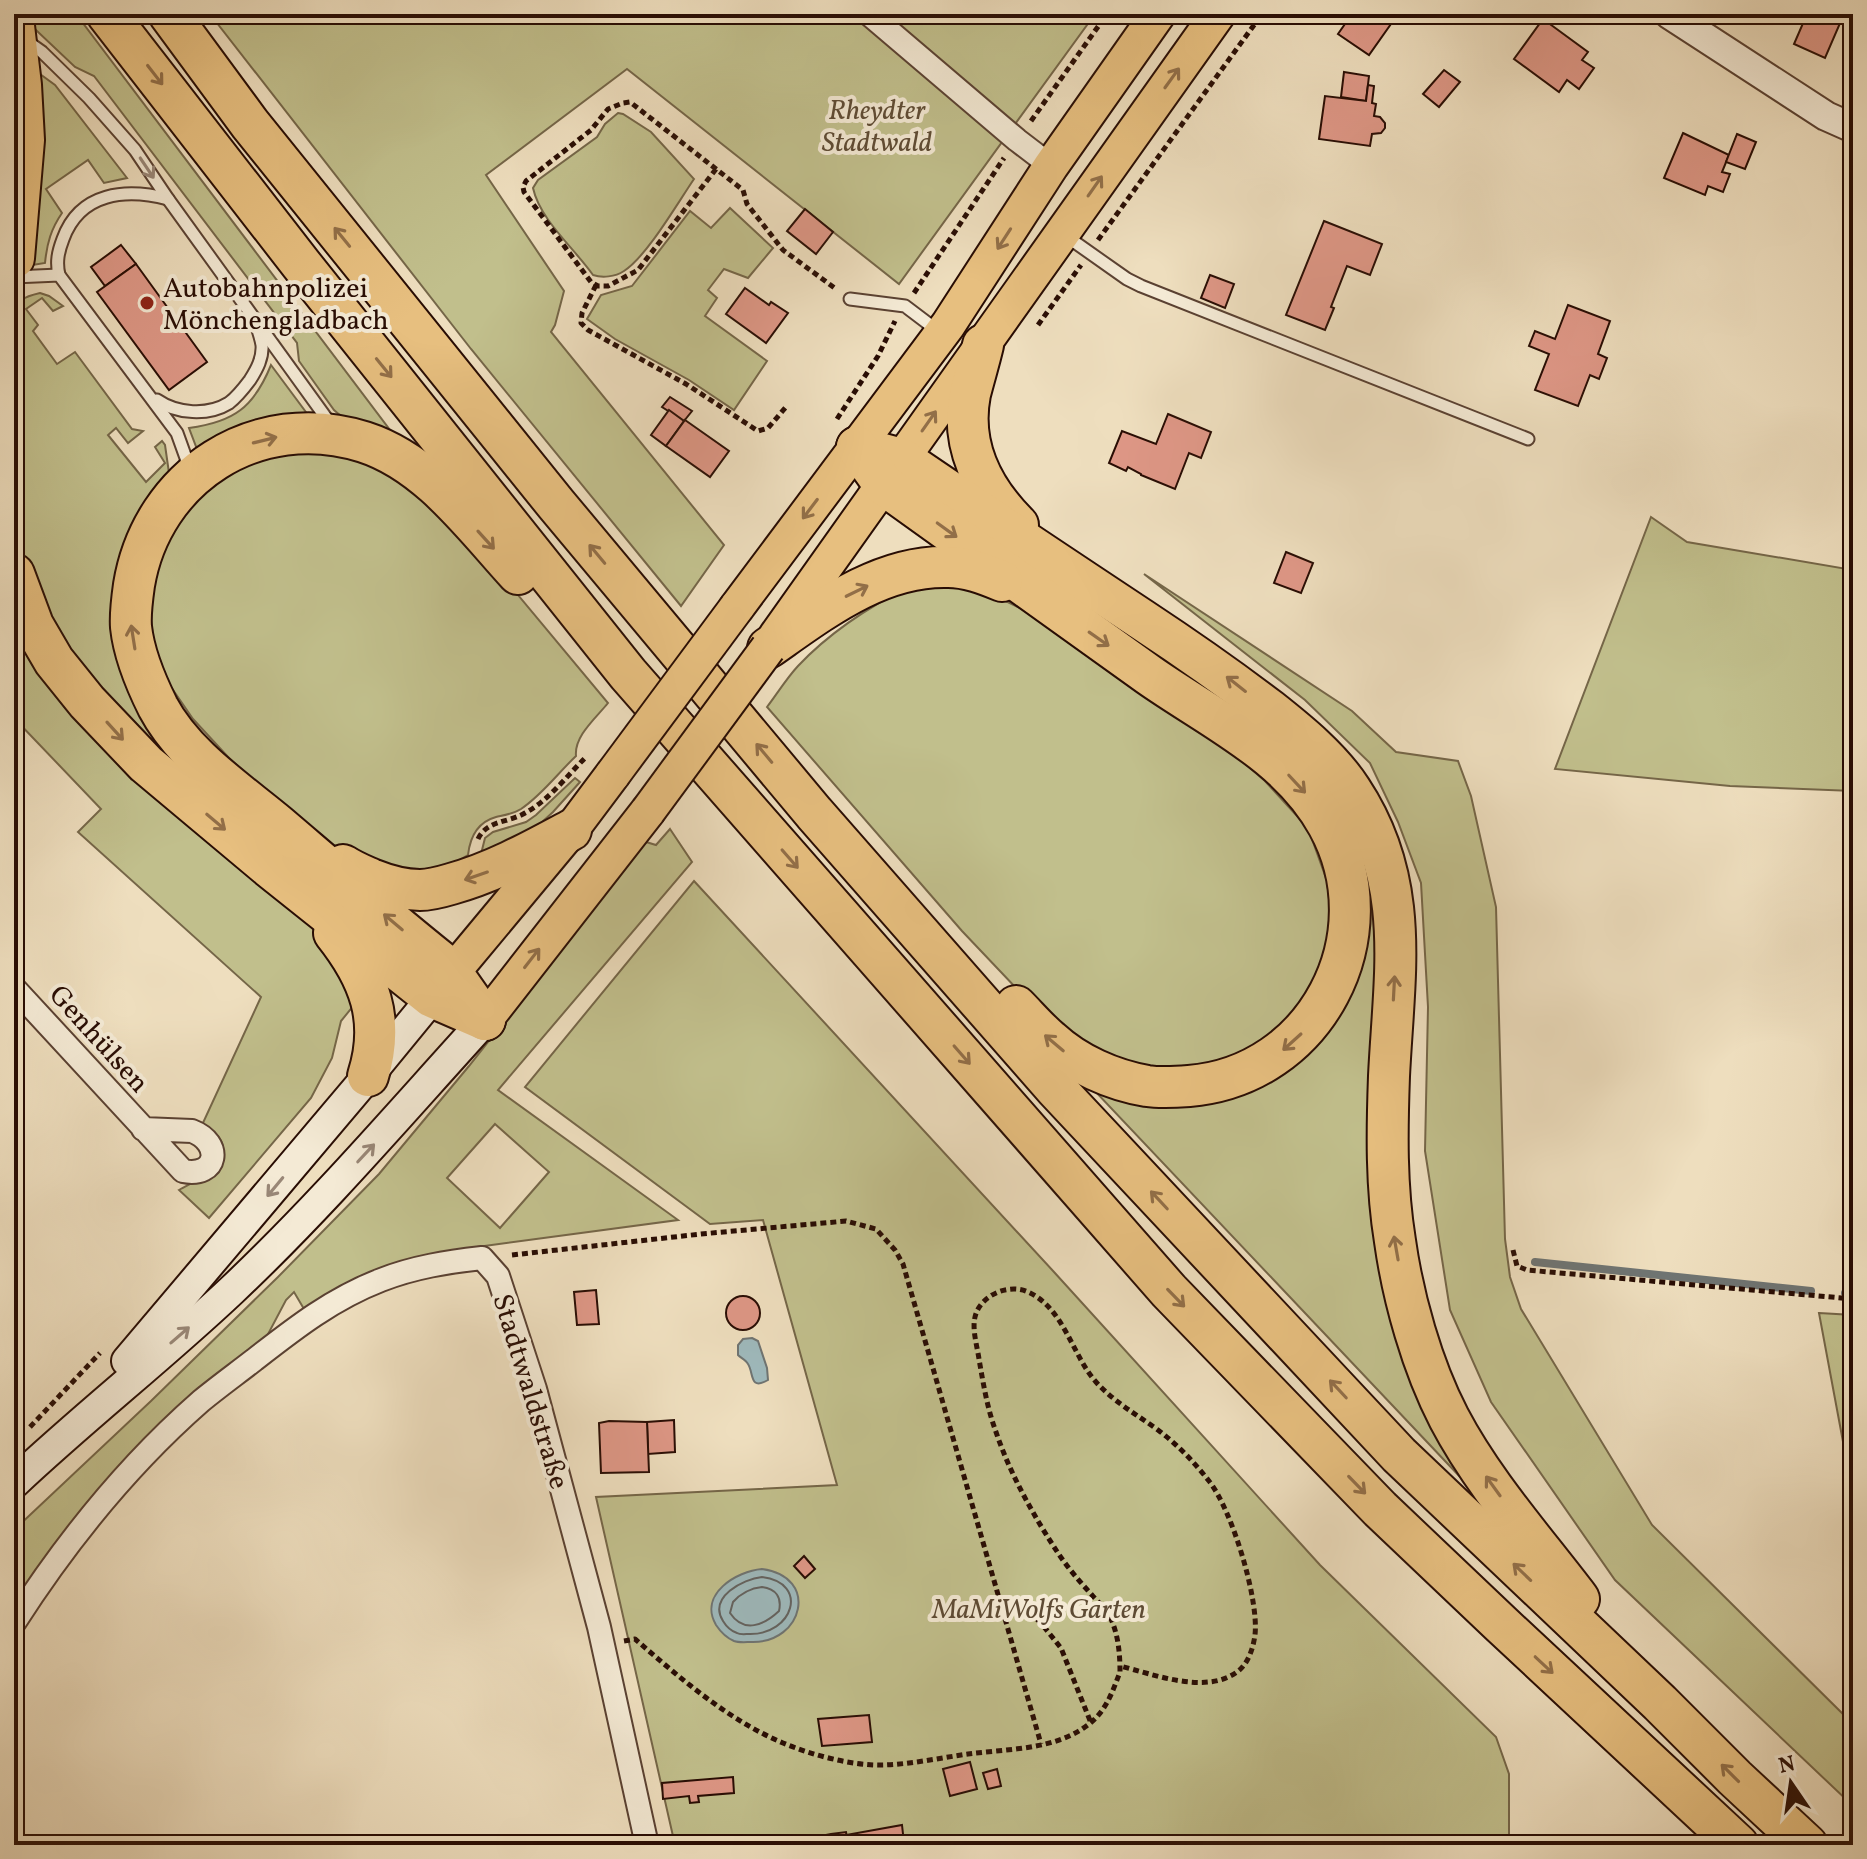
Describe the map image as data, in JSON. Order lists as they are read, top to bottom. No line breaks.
{"streets":{"street":["Genhülsen","Stadtwaldstraße"]},"parks":["Rheydter Stadtwald","MaMiWolfs Garten"],"places":["Autobahnpolizei Mönchengladbach"],"north":"top"}
